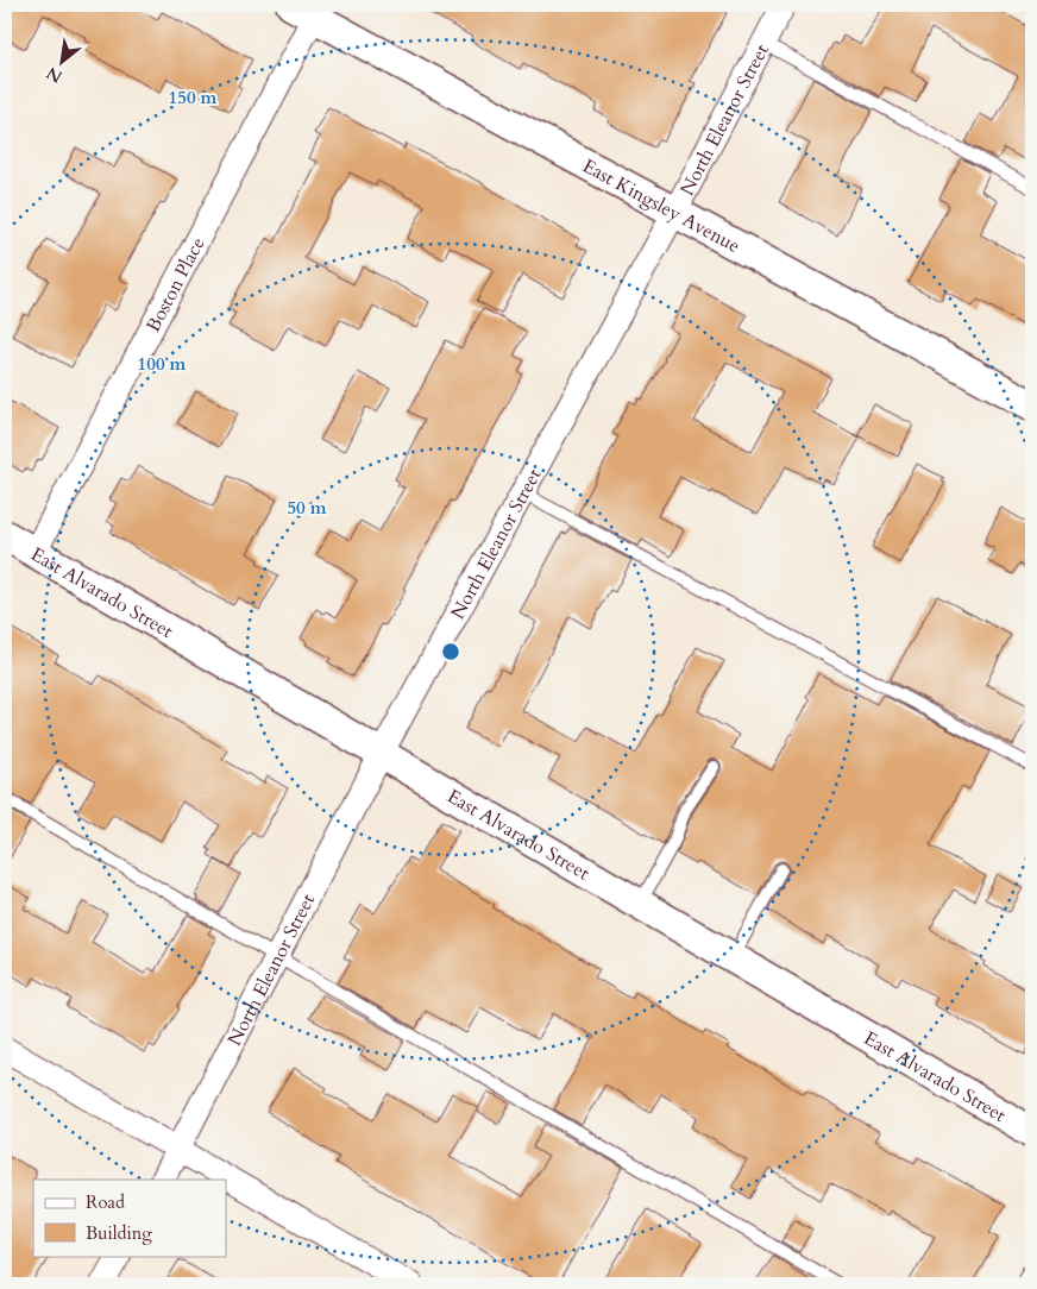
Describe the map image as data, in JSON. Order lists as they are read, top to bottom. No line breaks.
{"streets":{"street":["North Eleanor Street","East Kingsley Avenue","Boston Place","East Alvarado Street"]},"crossings":[["North Eleanor Street","East Kingsley Avenue"],["North Eleanor Street","East Alvarado Street"],["East Kingsley Avenue","Boston Place"],["Boston Place","East Alvarado Street"]],"legend":["Road","Building"],"north":"bottom left","rings":["150 m","100 m","50 m"]}
